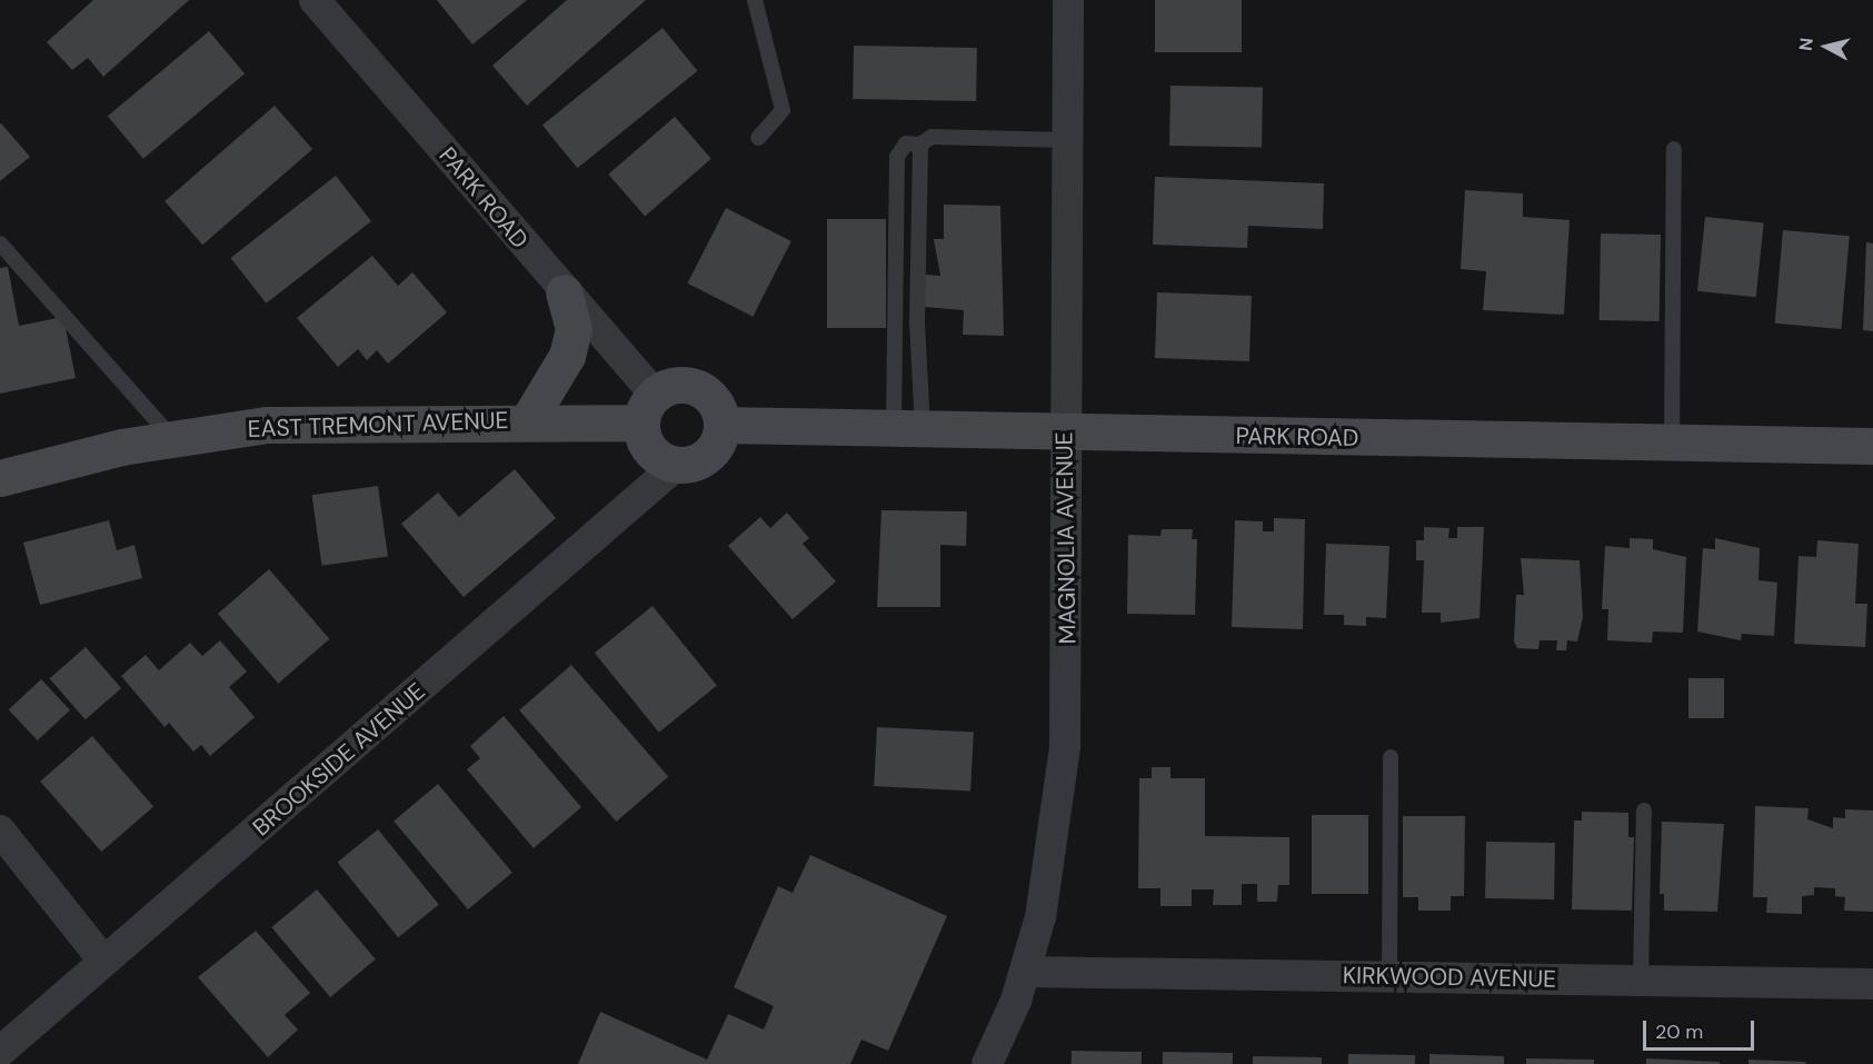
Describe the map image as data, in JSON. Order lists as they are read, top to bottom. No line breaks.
{"streets":{"street":["PARK ROAD","EAST TREMONT AVENUE","MAGNOLIA AVENUE","BROOKSIDE AVENUE","KIRKWOOD AVENUE"]},"crossings":[["PARK ROAD","EAST TREMONT AVENUE"],["PARK ROAD","MAGNOLIA AVENUE"],["PARK ROAD","BROOKSIDE AVENUE"],["EAST TREMONT AVENUE","BROOKSIDE AVENUE"],["MAGNOLIA AVENUE","KIRKWOOD AVENUE"]],"scale_bar":"20 m","north":"left"}
